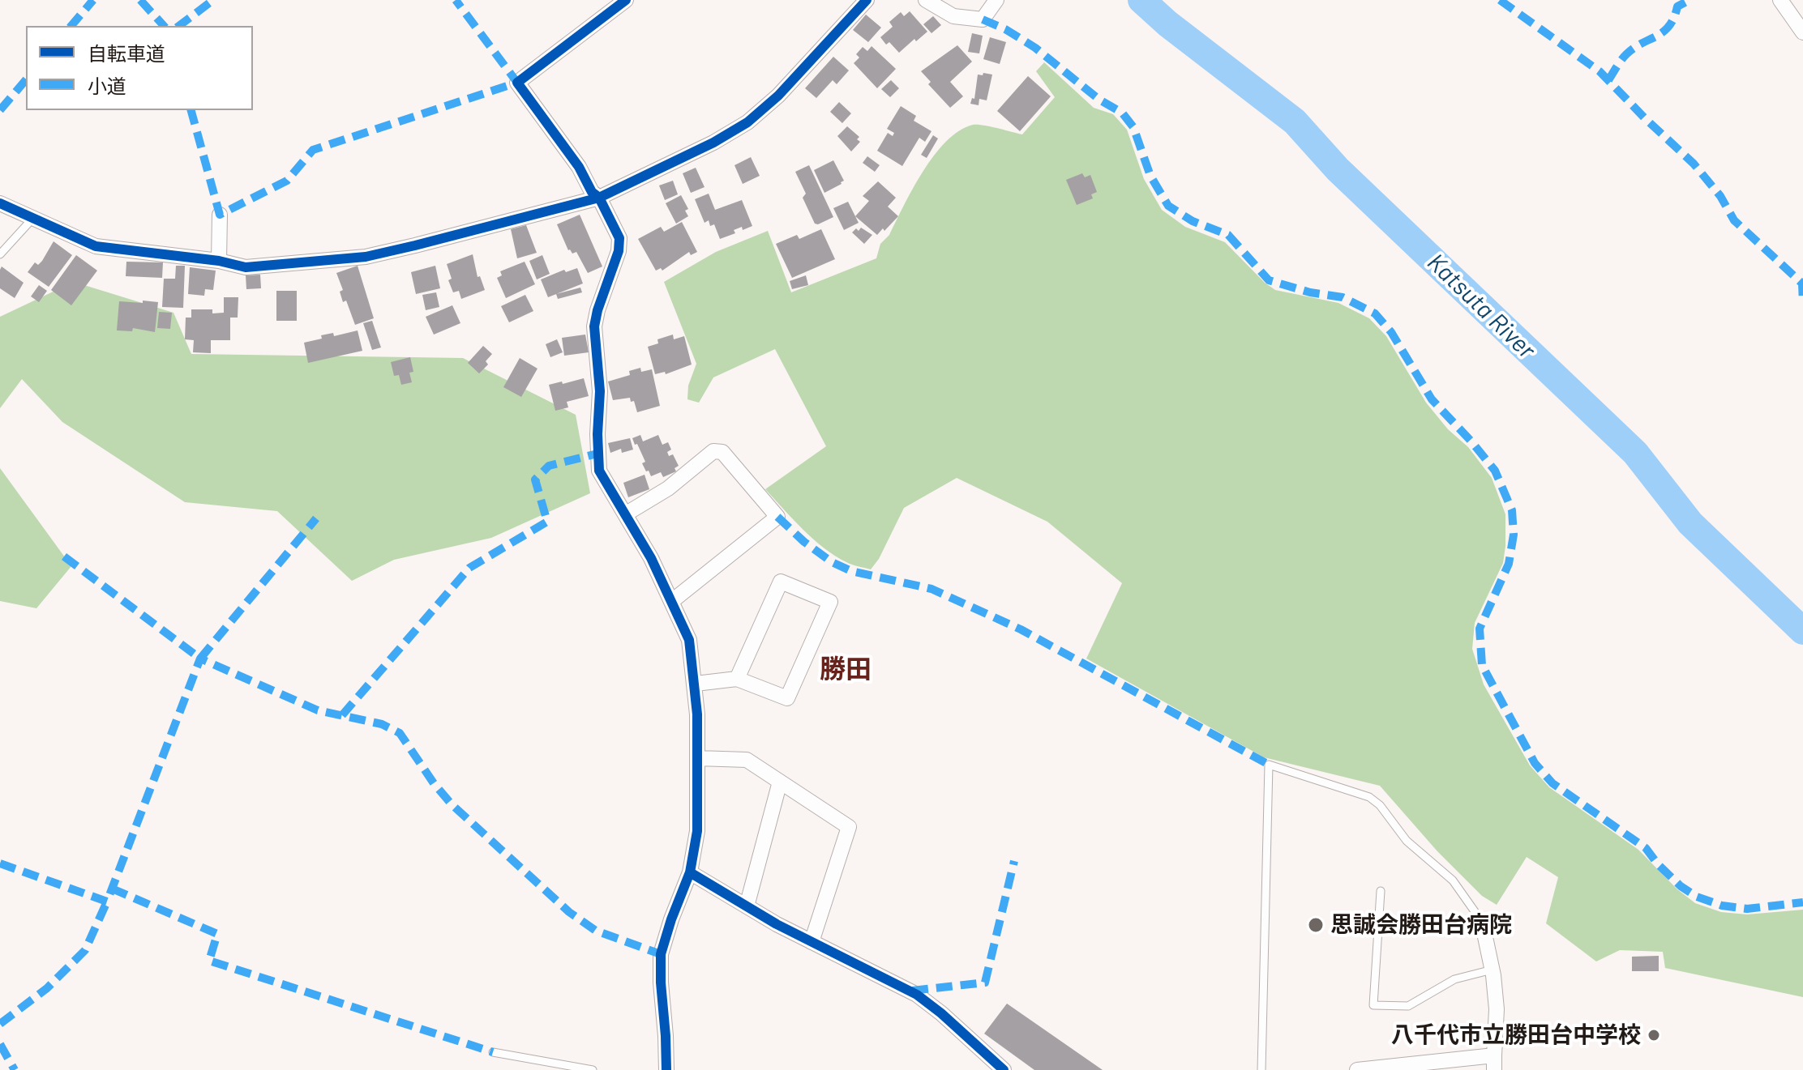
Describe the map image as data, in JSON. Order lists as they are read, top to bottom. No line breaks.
{"districts":["勝田"],"water":["Katsuta River"],"places":["思誠会勝田台病院","八千代市立勝田台中学校"],"legend":["自転車道","小道"]}
